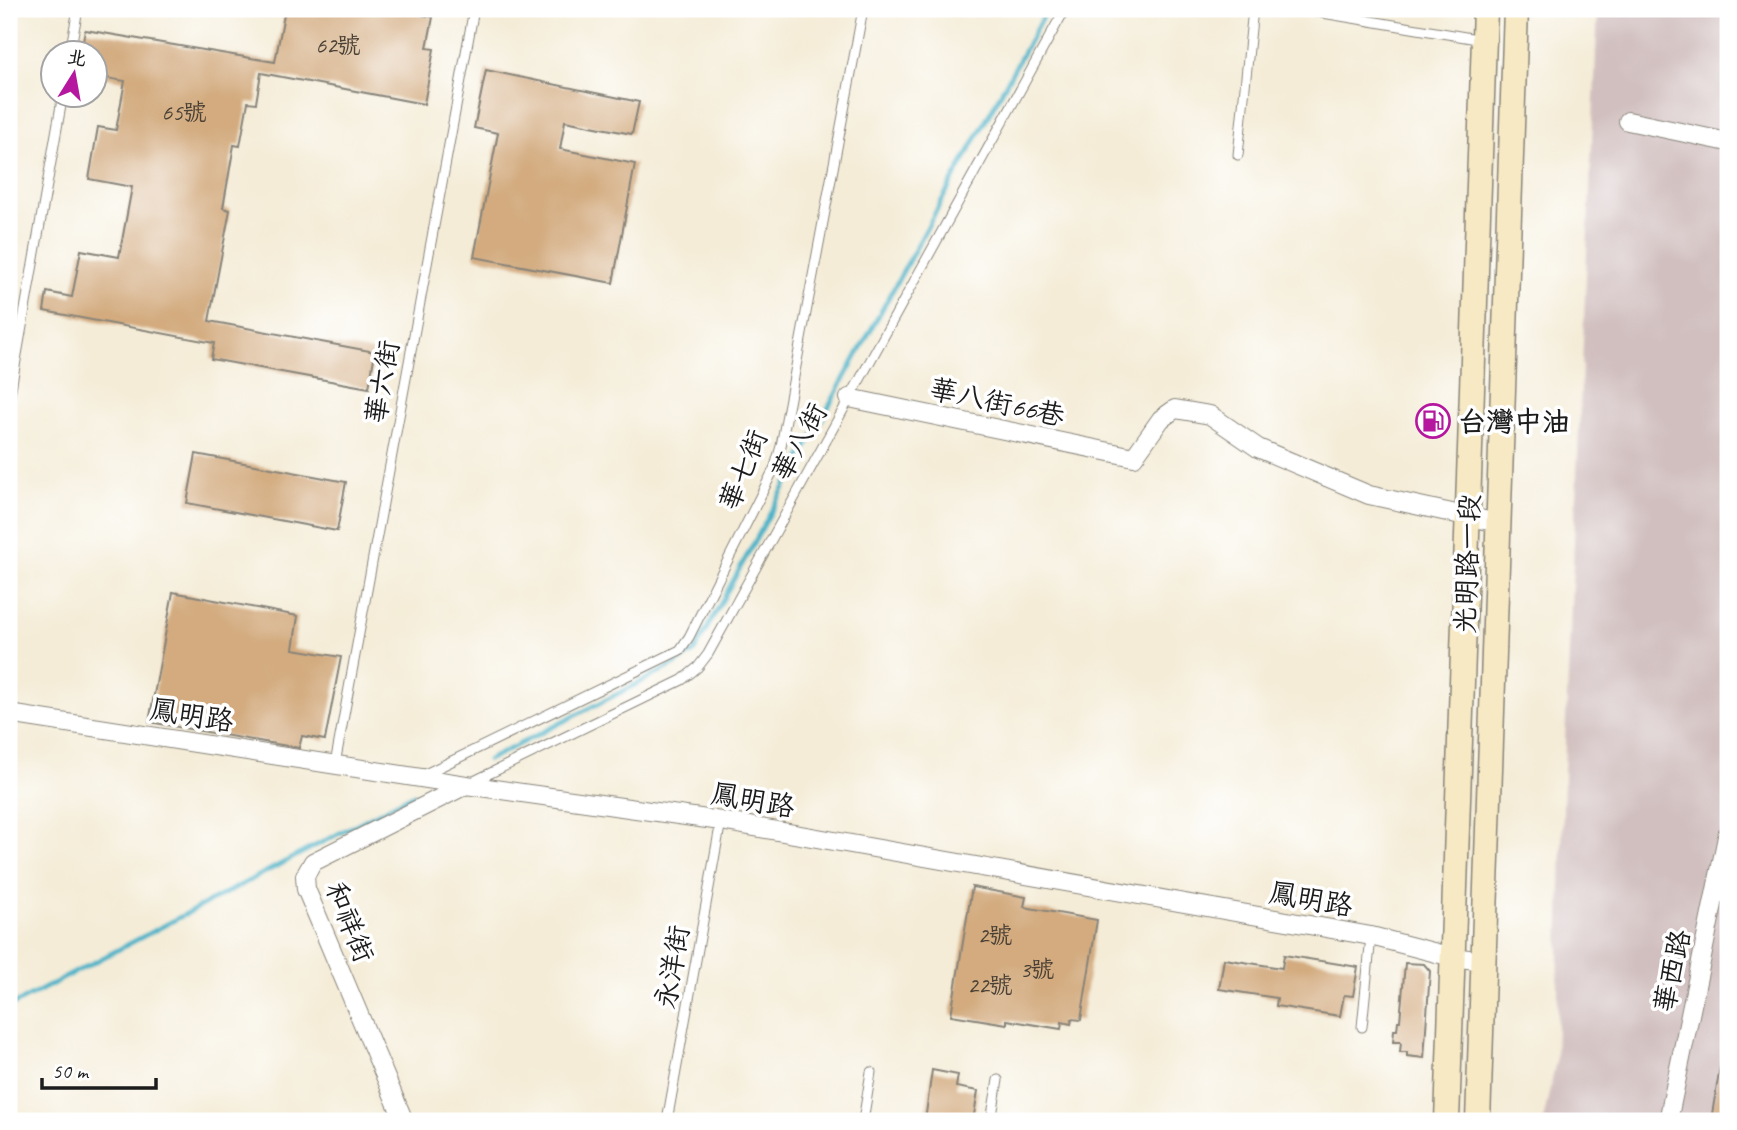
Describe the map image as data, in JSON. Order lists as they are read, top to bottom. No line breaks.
{"streets":{"street":["華八街66巷","光明路一段","鳳明路","和祥街","華西路"],"lane":["華六街","華八街","華七街","永洋街"]},"crossings":[["華六街","鳳明路"],["華八街66巷","華八街"],["華八街66巷","光明路一段"],["華八街","鳳明路"],["華八街","和祥街"],["華七街","鳳明路"],["光明路一段","鳳明路"],["鳳明路","和祥街"],["鳳明路","永洋街"]],"places":{"fuel station":["台灣中油"]},"house_numbers":["62號","65號","2號","3號","22號"],"scale_bar":"50 m","north":"top"}
